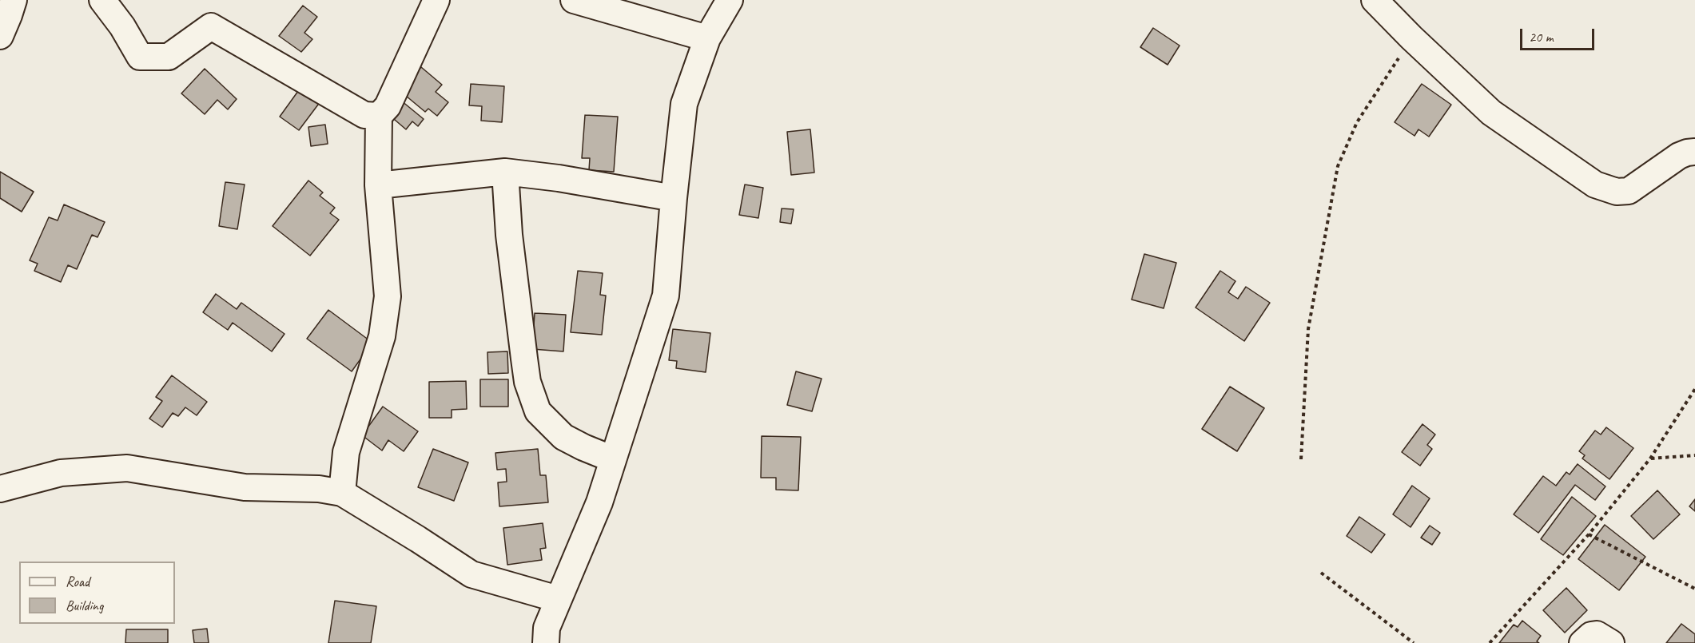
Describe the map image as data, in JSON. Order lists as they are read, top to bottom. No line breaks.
{"legend":["Road","Building"],"scale_bar":"20 m"}
